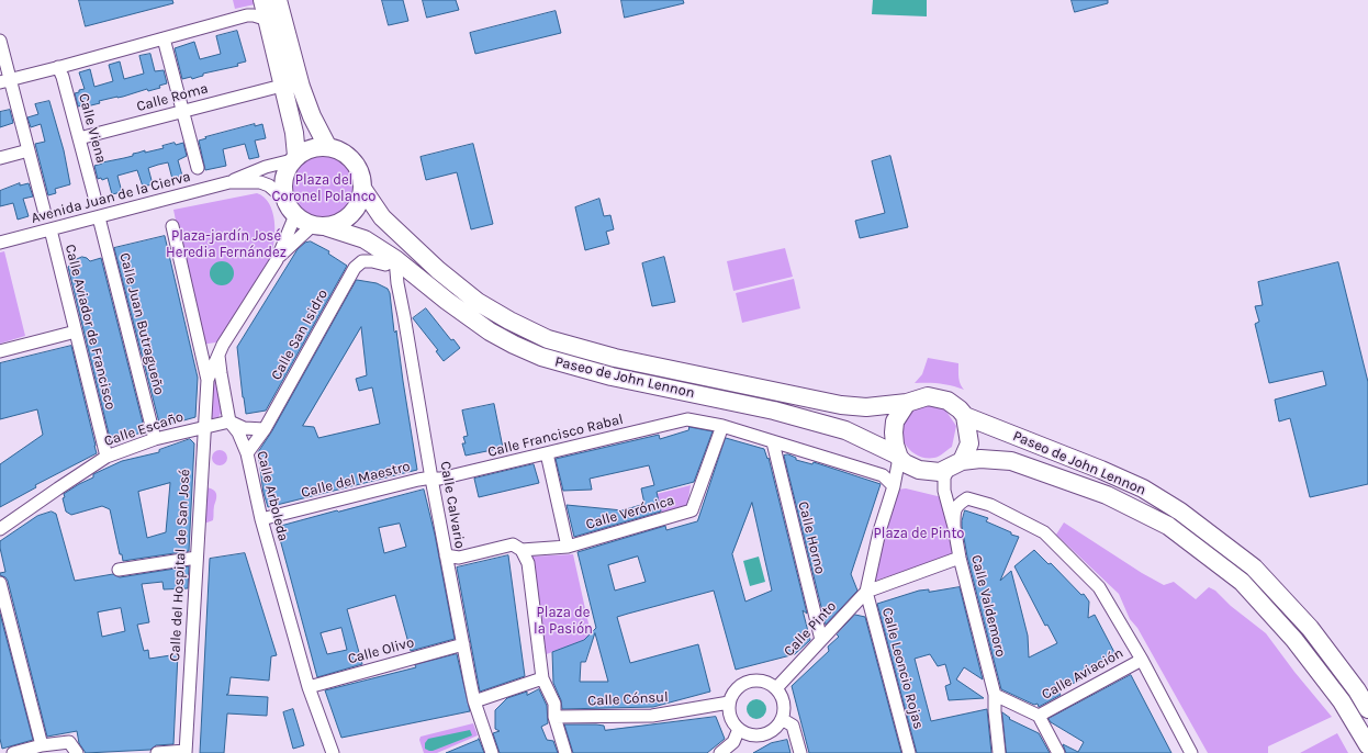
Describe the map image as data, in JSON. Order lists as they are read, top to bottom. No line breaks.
{"streets":{"highway":["Paseo de John Lennon"],"street":["Calle Roma","Calle Viena","Avenida Juan de la Cierva","Calle Juan Butragueño","Calle Aviador de Francisco","Calle San Isidro","Calle Escaño","Calle Francisco Rabal","Calle del Maestro","Calle Arboleda","Calle Calvario","Calle Verónica","Calle Horno","Calle del Hospital de San José","Calle Valdemoro","Calle Pinto","Calle Olivo","Calle Leoncio Rojas","Calle Aviación","Calle Cónsul"]},"crossings":[["Calle Roma","Calle Viena"],["Avenida Juan de la Cierva","Calle Juan Butragueño"],["Avenida Juan de la Cierva","Calle Aviador de Francisco"],["Avenida Juan de la Cierva","Paseo de John Lennon"],["Calle Juan Butragueño","Calle Escaño"],["Calle Aviador de Francisco","Calle Escaño"],["Calle San Isidro","Paseo de John Lennon"],["Calle San Isidro","Calle Arboleda"],["Calle San Isidro","Calle Calvario"],["Paseo de John Lennon","Calle Calvario"],["Paseo de John Lennon","Calle Valdemoro"],["Calle Escaño","Calle Arboleda"],["Calle Escaño","Calle del Hospital de San José"],["Calle Francisco Rabal","Calle del Maestro"],["Calle Francisco Rabal","Calle Calvario"],["Calle Francisco Rabal","Calle Verónica"],["Calle del Maestro","Calle Arboleda"],["Calle del Maestro","Calle Calvario"],["Calle Arboleda","Calle del Hospital de San José"],["Calle Arboleda","Calle Olivo"],["Calle Calvario","Calle Olivo"],["Calle Horno","Calle Pinto"],["Calle Pinto","Calle Leoncio Rojas"],["Calle Pinto","Calle Cónsul"]],"parks":["Plaza del Coronel Polanco","Plaza-jardín José Heredia Fernández","Plaza de Pinto","Plaza de la Pasión"]}
